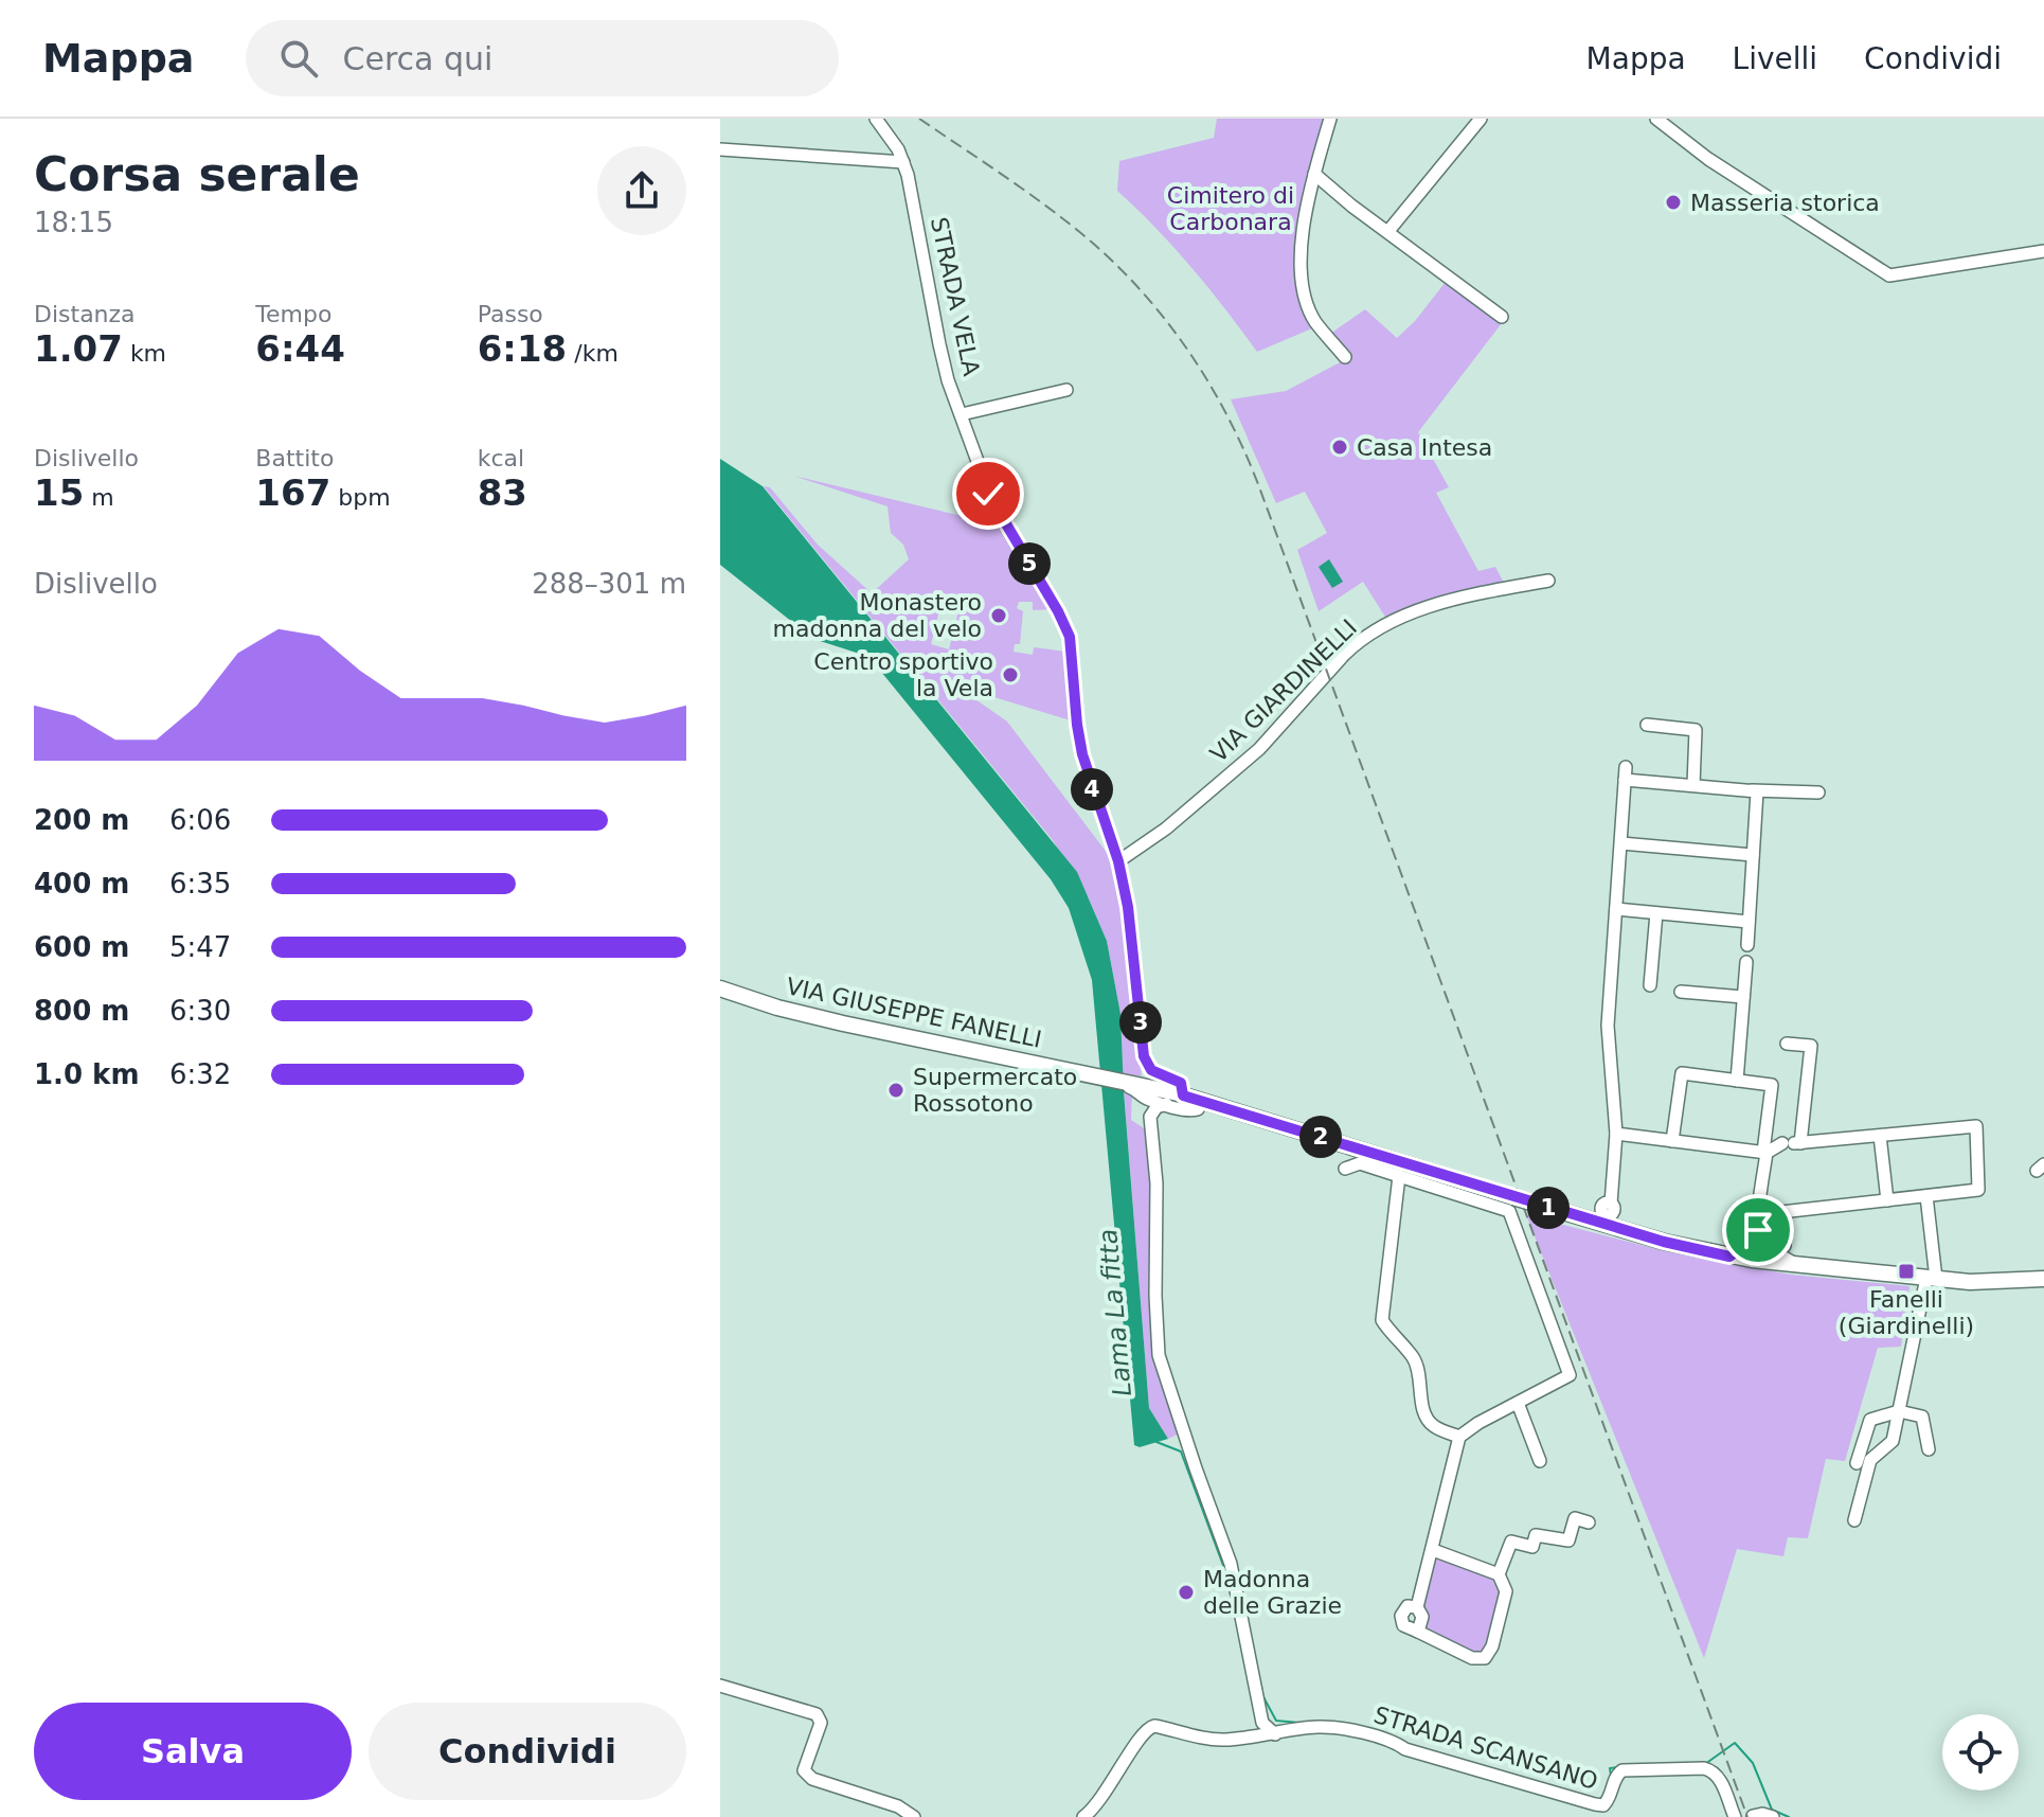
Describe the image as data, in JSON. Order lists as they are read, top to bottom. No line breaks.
{"streets":{"main road":["VIA GIUSEPPE FANELLI"],"street":["STRADA VELA","VIA GIARDINELLI","STRADA SCANSANO"]},"crossings":[["STRADA VELA","VIA GIARDINELLI"]],"water":["Lama La fitta"],"parks":["Cimitero di Carbonara"],"places":{"other":["Masseria storica","Casa Intesa","Monastero madonna del velo","Centro sportivo la Vela","Supermercato Rossotono","Madonna delle Grazie"],"transit":["Fanelli (Giardinelli)"]},"page":{"header":"Mappa","search":"Cerca qui","nav":["Mappa","Livelli","Condividi"],"heading":["Corsa serale","18:15"],"stats":[["Distanza","1.07 km"],["Tempo","6:44"],["Passo","6:18 /km"],["Dislivello","15 m"],["Battito","167 bpm"],["kcal","83"]],"pins":["5","4","3","2","1"],"chart":["Dislivello","288–301 m"],"list":[{"name":"200 m","note":"6:06"},{"name":"400 m","note":"6:35"},{"name":"600 m","note":"5:47"},{"name":"800 m","note":"6:30"},{"name":"1.0 km","note":"6:32"}],"buttons":["Salva","Condividi"]}}
